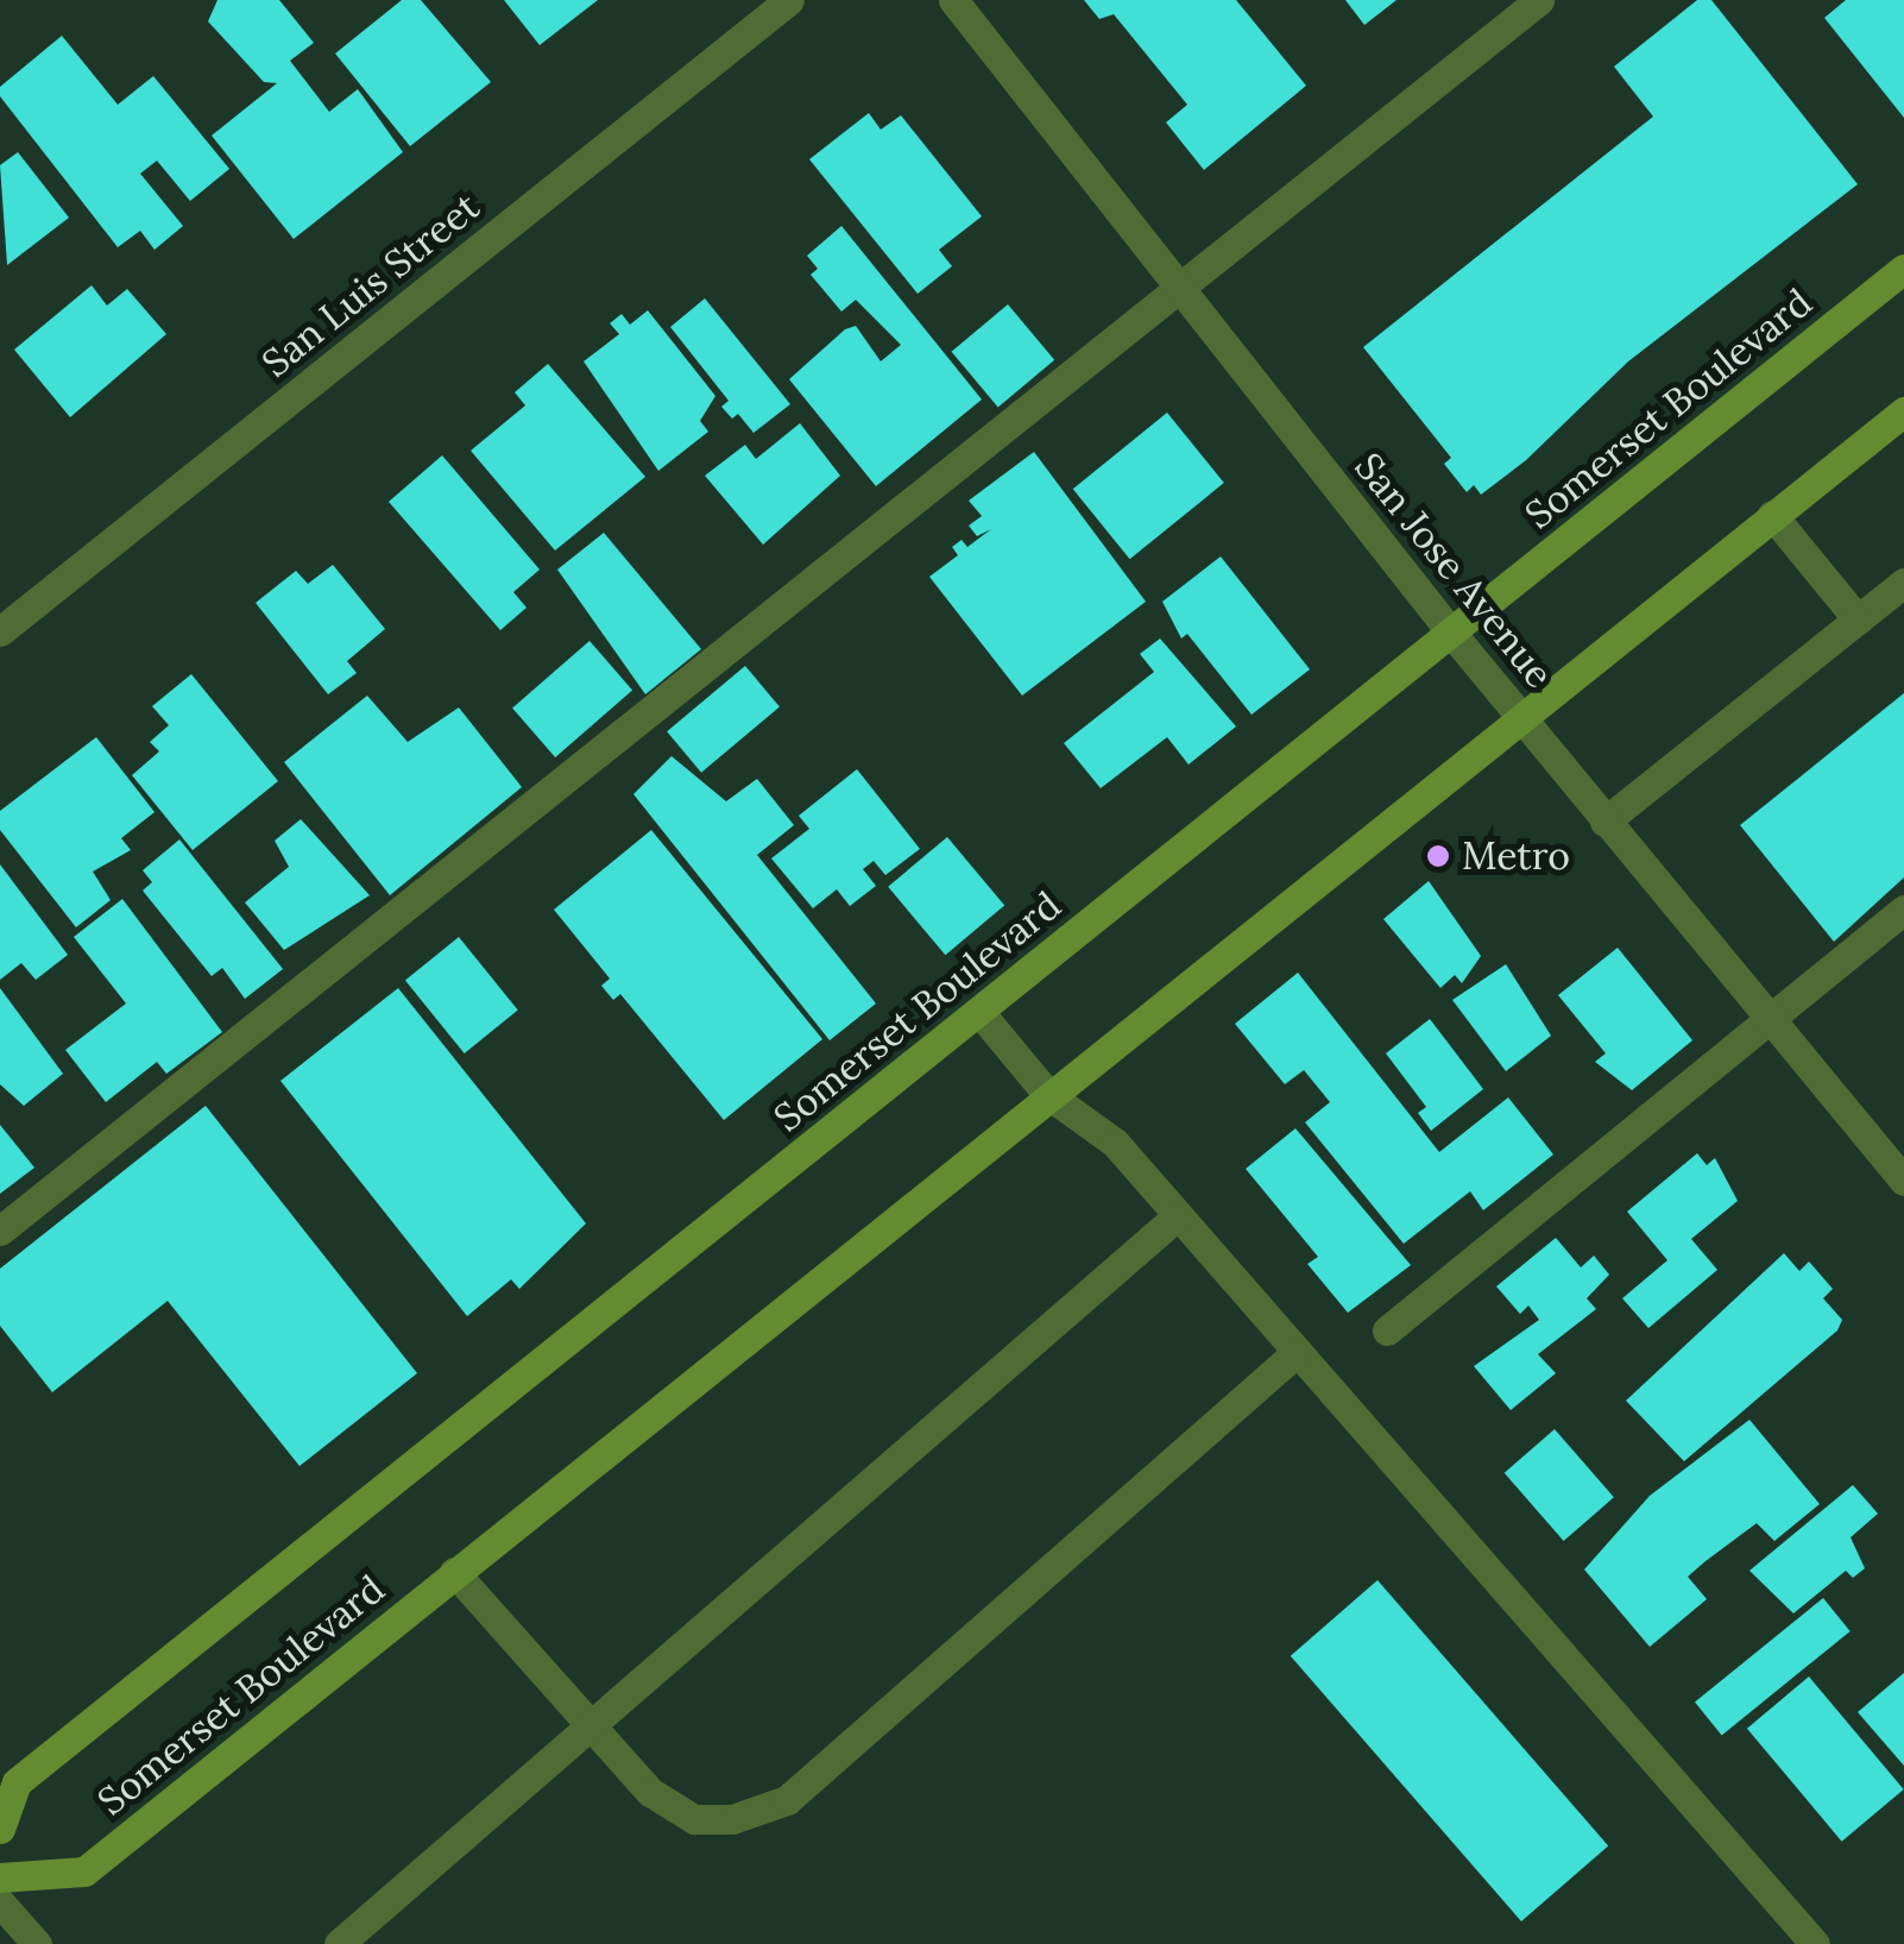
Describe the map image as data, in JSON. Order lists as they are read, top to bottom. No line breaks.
{"streets":{"main road":["Somerset Boulevard"],"street":["San Luis Street","San Jose Avenue"]},"crossings":[["Somerset Boulevard","San Jose Avenue"]],"places":["Metro"]}
